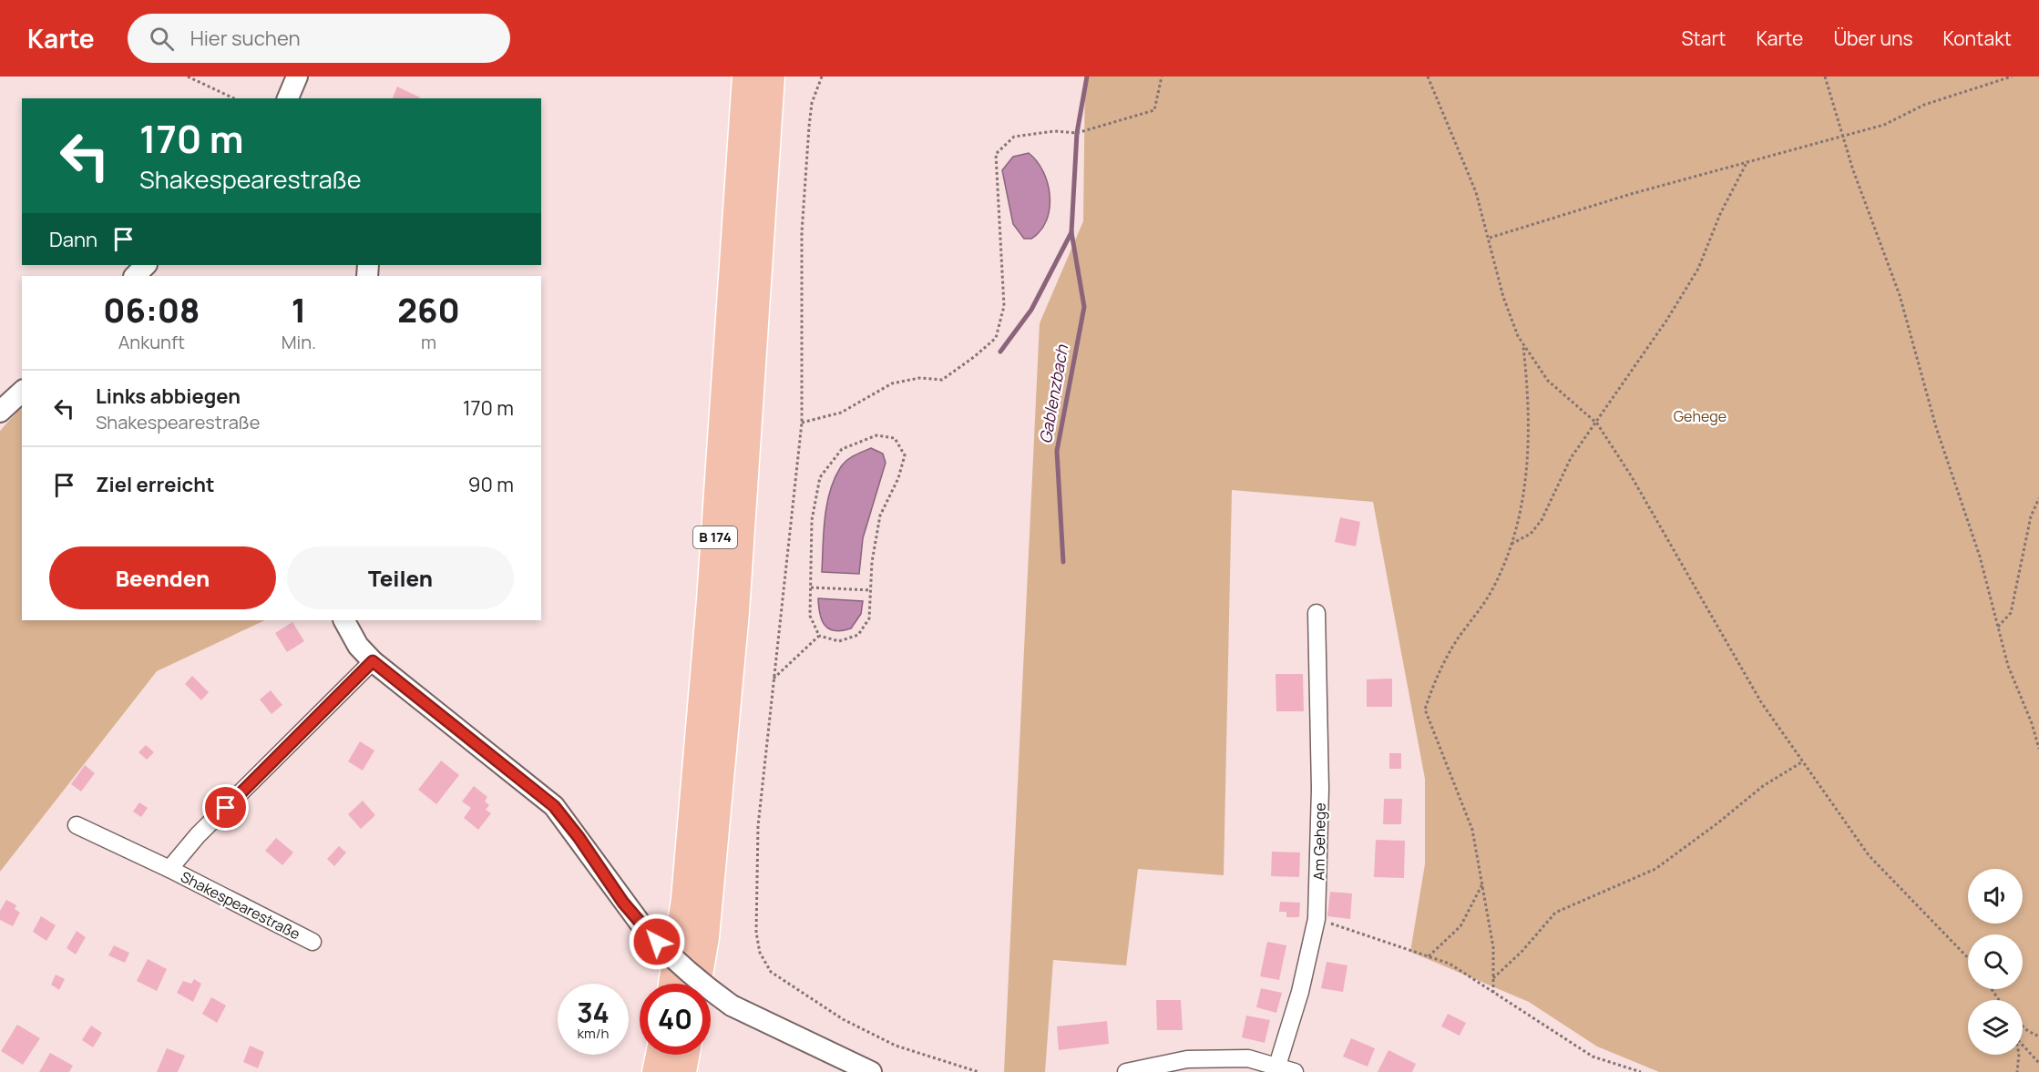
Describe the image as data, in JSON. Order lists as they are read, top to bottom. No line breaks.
{"streets":{"highway":["B 174"],"street":["Am Gehege","Shakespearestraße"]},"water":["Gablenzbach"],"parks":["Gehege"],"page":{"header":"Karte","search":"Hier suchen","nav":["Start","Karte","Über uns","Kontakt"],"turn":["170 m","Shakespearestraße"],"then":"Dann","eta":["06:08","Ankunft","1","Min.","260","m"],"list":[{"name":"Links abbiegen","note":"Shakespearestraße","value":"170 m"},{"name":"Ziel erreicht","value":"90 m"}],"buttons":["Beenden","Teilen"],"speed":"34 km/h","limit":"40"}}
